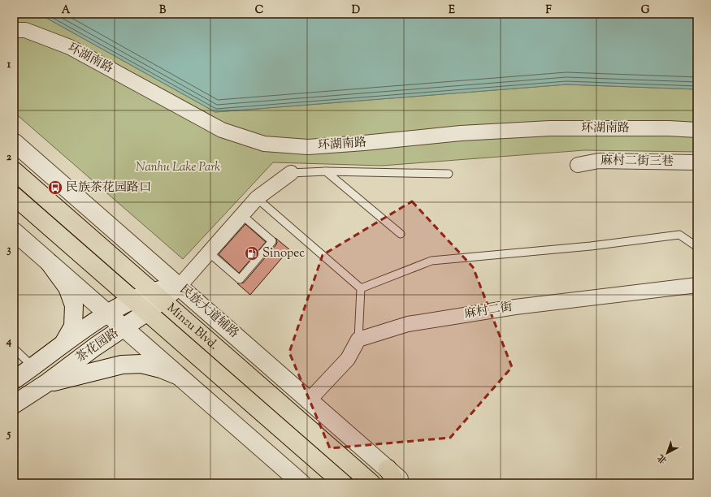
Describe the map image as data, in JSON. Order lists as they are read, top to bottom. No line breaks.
{"streets":{"highway":["Minzu Blvd."],"street":["环湖南路","麻村二街三巷","麻村二街","民族大道辅路","茶花园路"]},"crossings":[["民族大道辅路","茶花园路"],["Minzu Blvd.","茶花园路"]],"parks":["Nanhu Lake Park"],"places":{"bus stop":["民族茶花园路口"],"fuel station":["Sinopec"]},"north":"bottom left","grid":{"columns":["A","B","C","D","E","F","G"],"rows":["1","2","3","4","5"]}}
